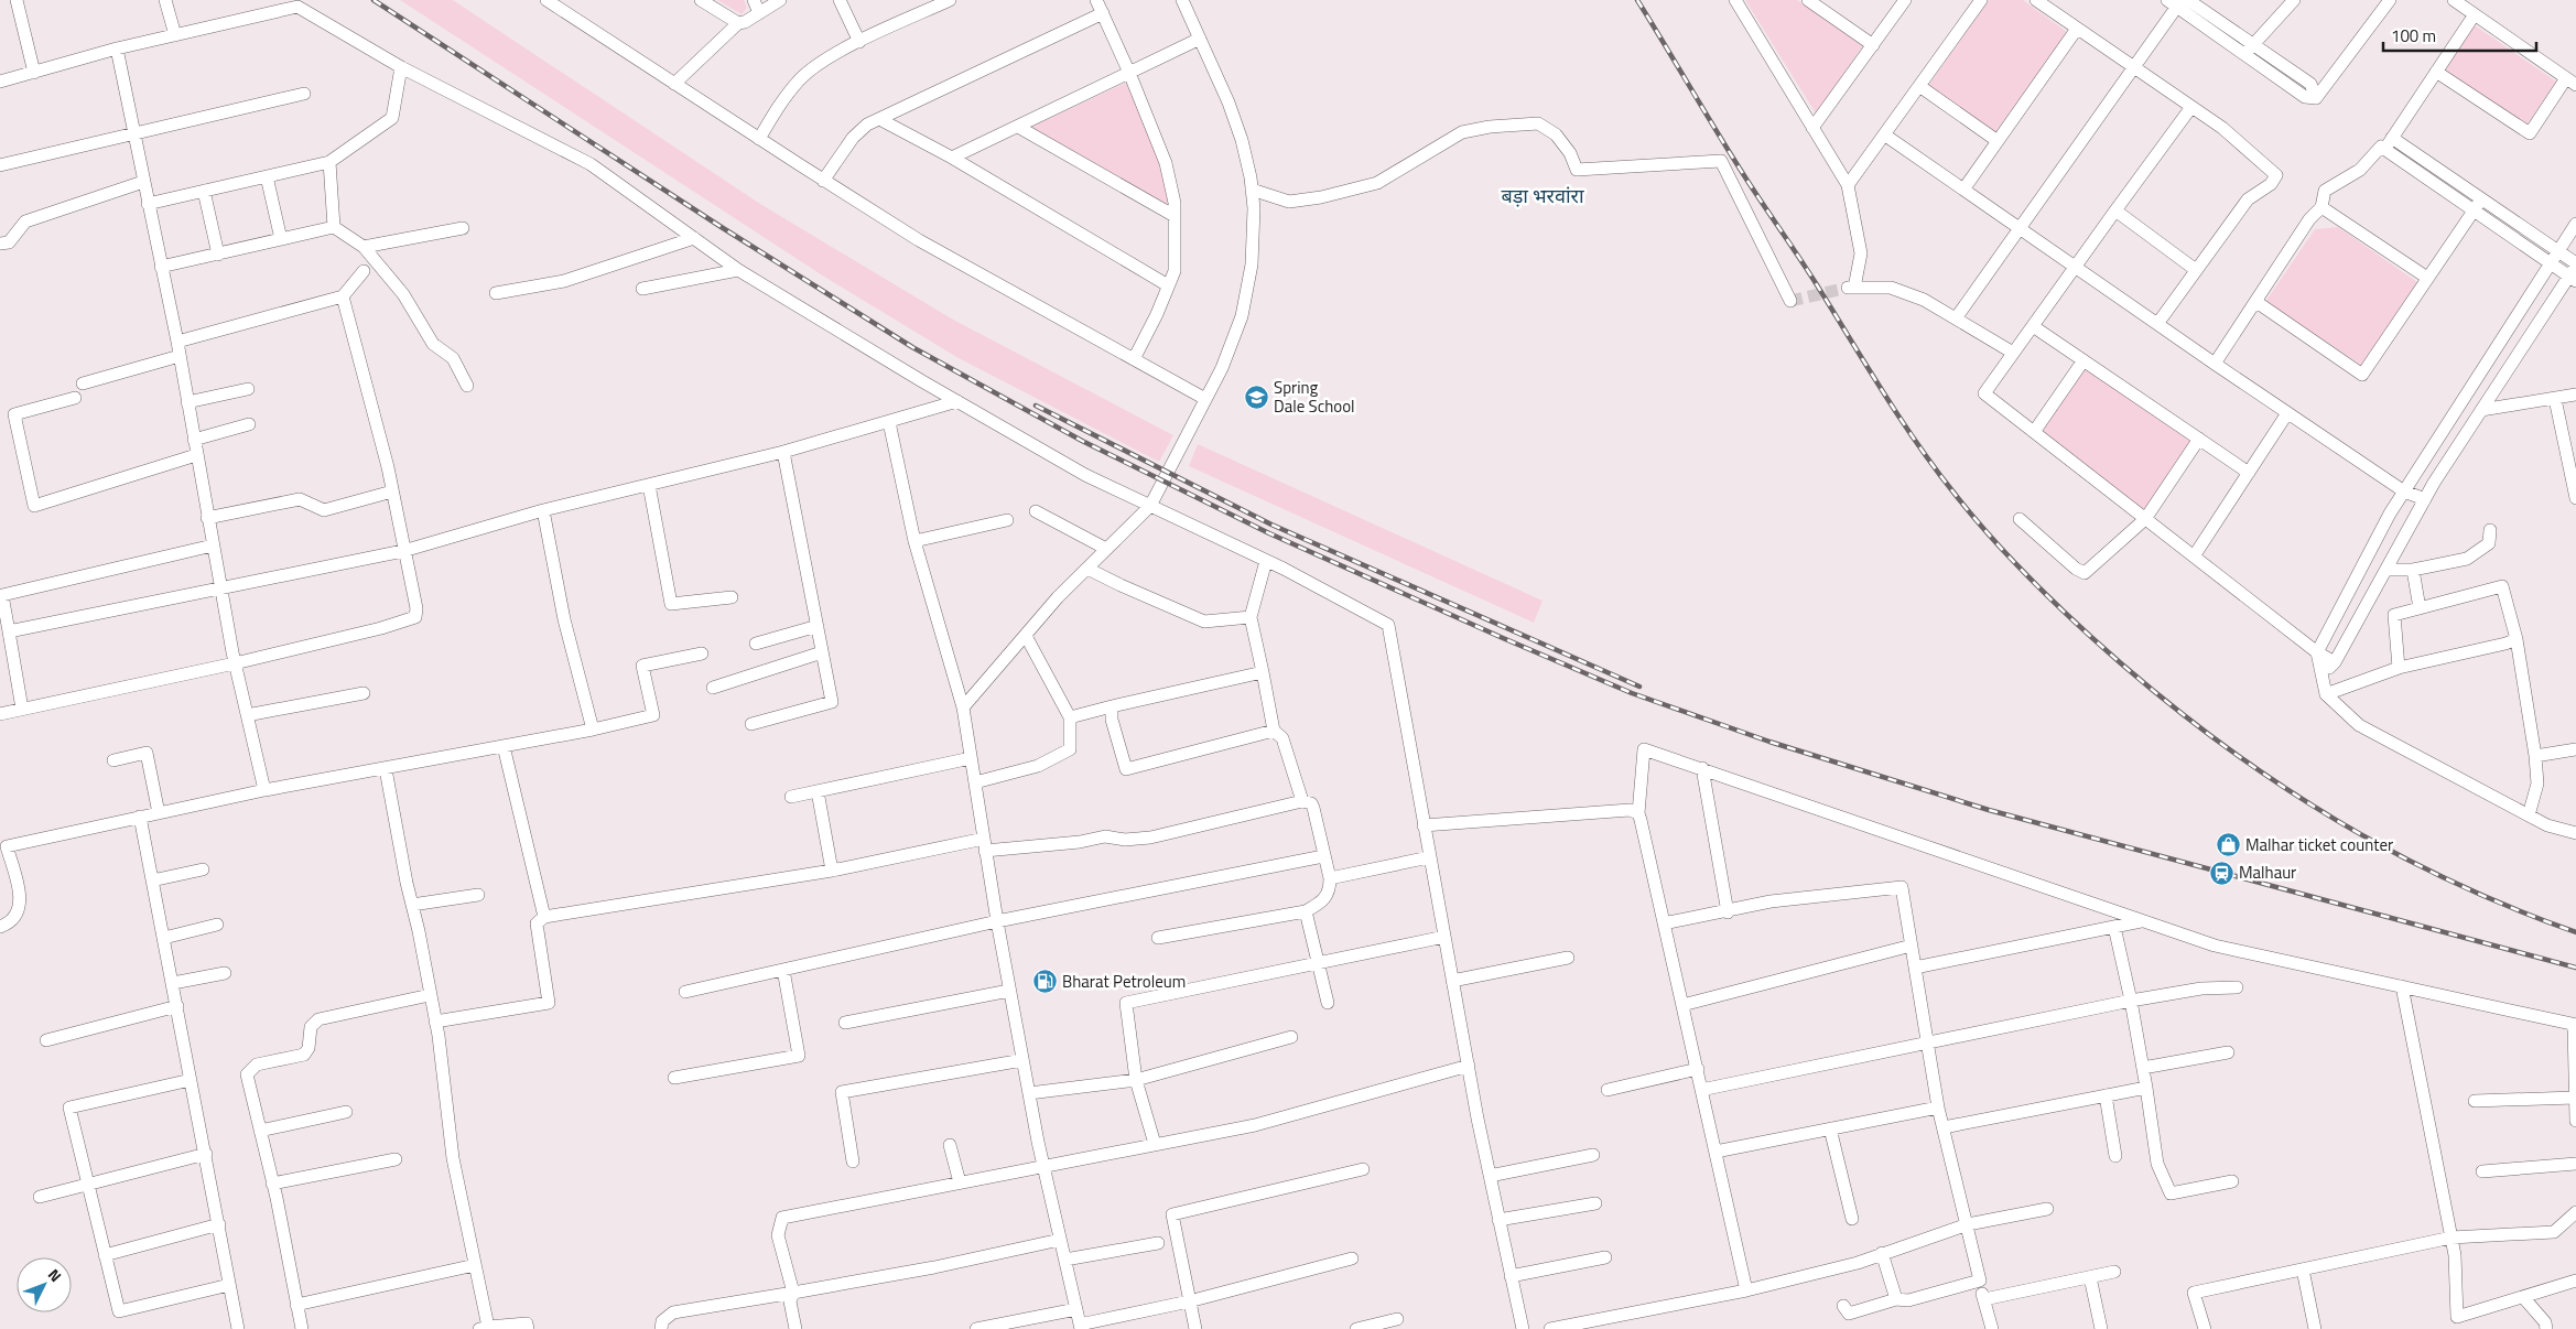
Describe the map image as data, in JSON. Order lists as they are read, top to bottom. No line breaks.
{"districts":["बड़ा भरवांरा"],"places":{"school or university":["Spring Dale School"],"shop":["Malhar ticket counter"],"station":["Malhaur"],"fuel station":["Bharat Petroleum"]},"scale_bar":"100 m","north":"top right"}
